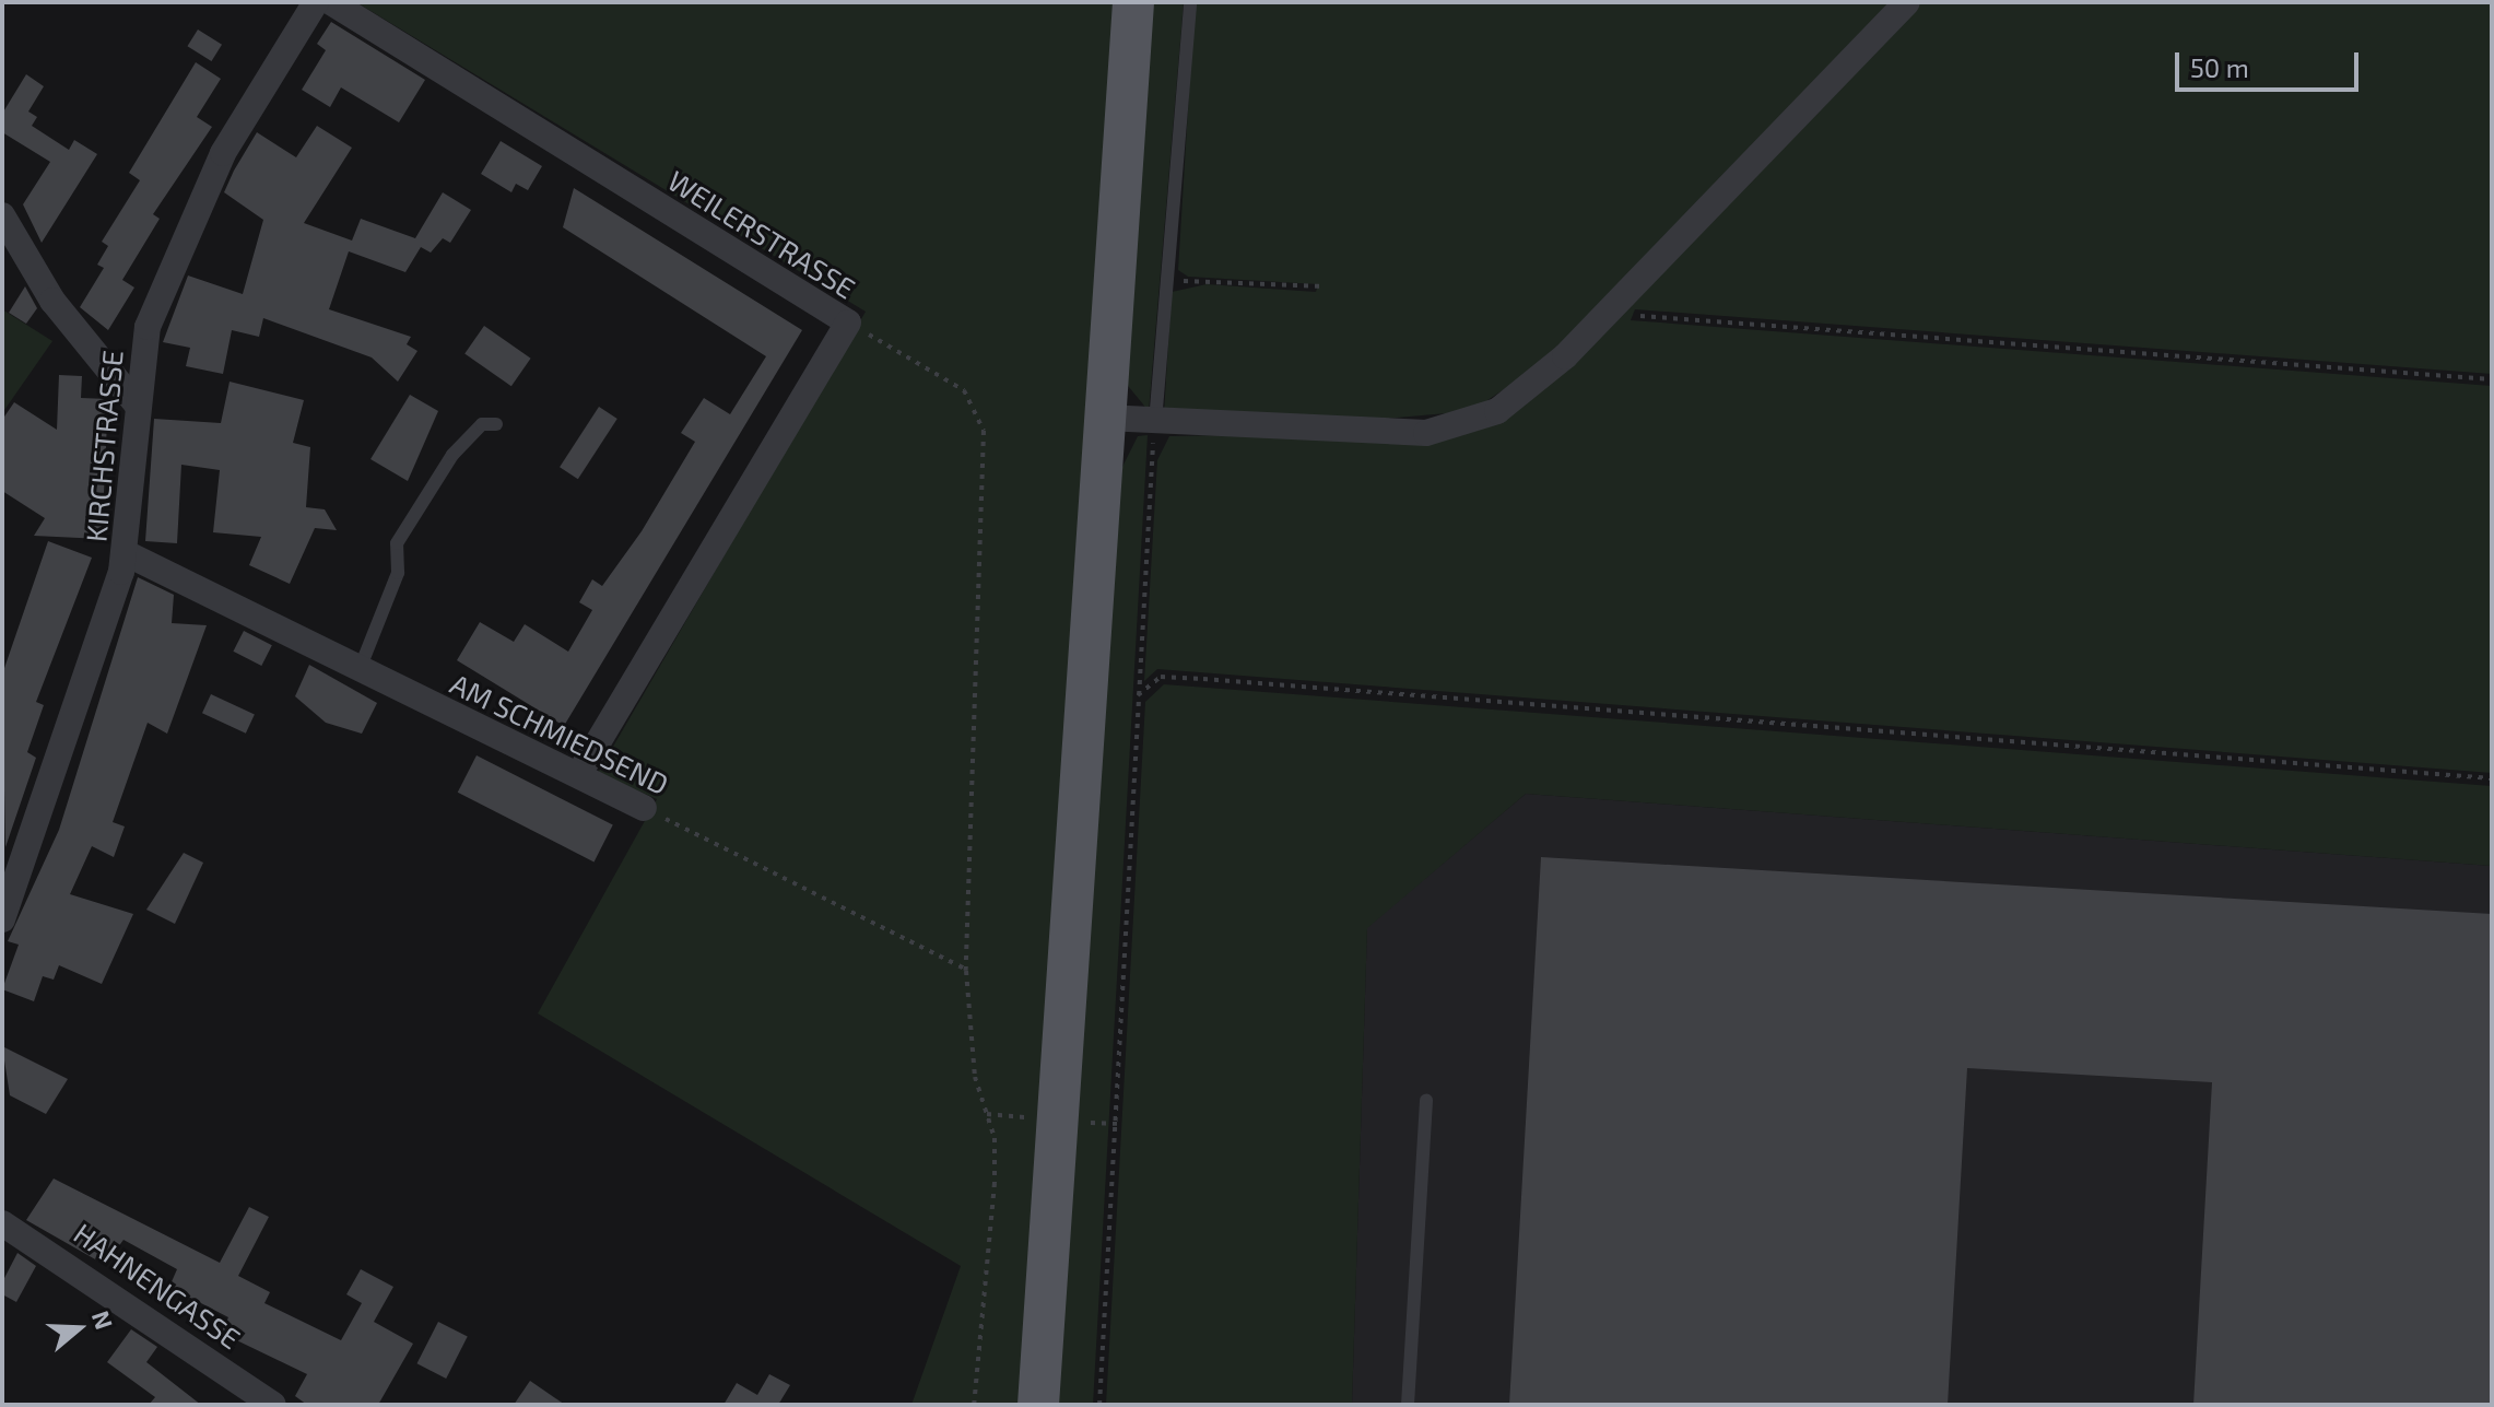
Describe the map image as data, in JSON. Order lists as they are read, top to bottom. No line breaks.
{"streets":{"street":["WEILERSTRASSE","KIRCHSTRASSE","AM SCHMIEDSEND","HAHNENGASSE"]},"crossings":[["WEILERSTRASSE","AM SCHMIEDSEND"],["KIRCHSTRASSE","AM SCHMIEDSEND"]],"scale_bar":"50 m","north":"right"}
